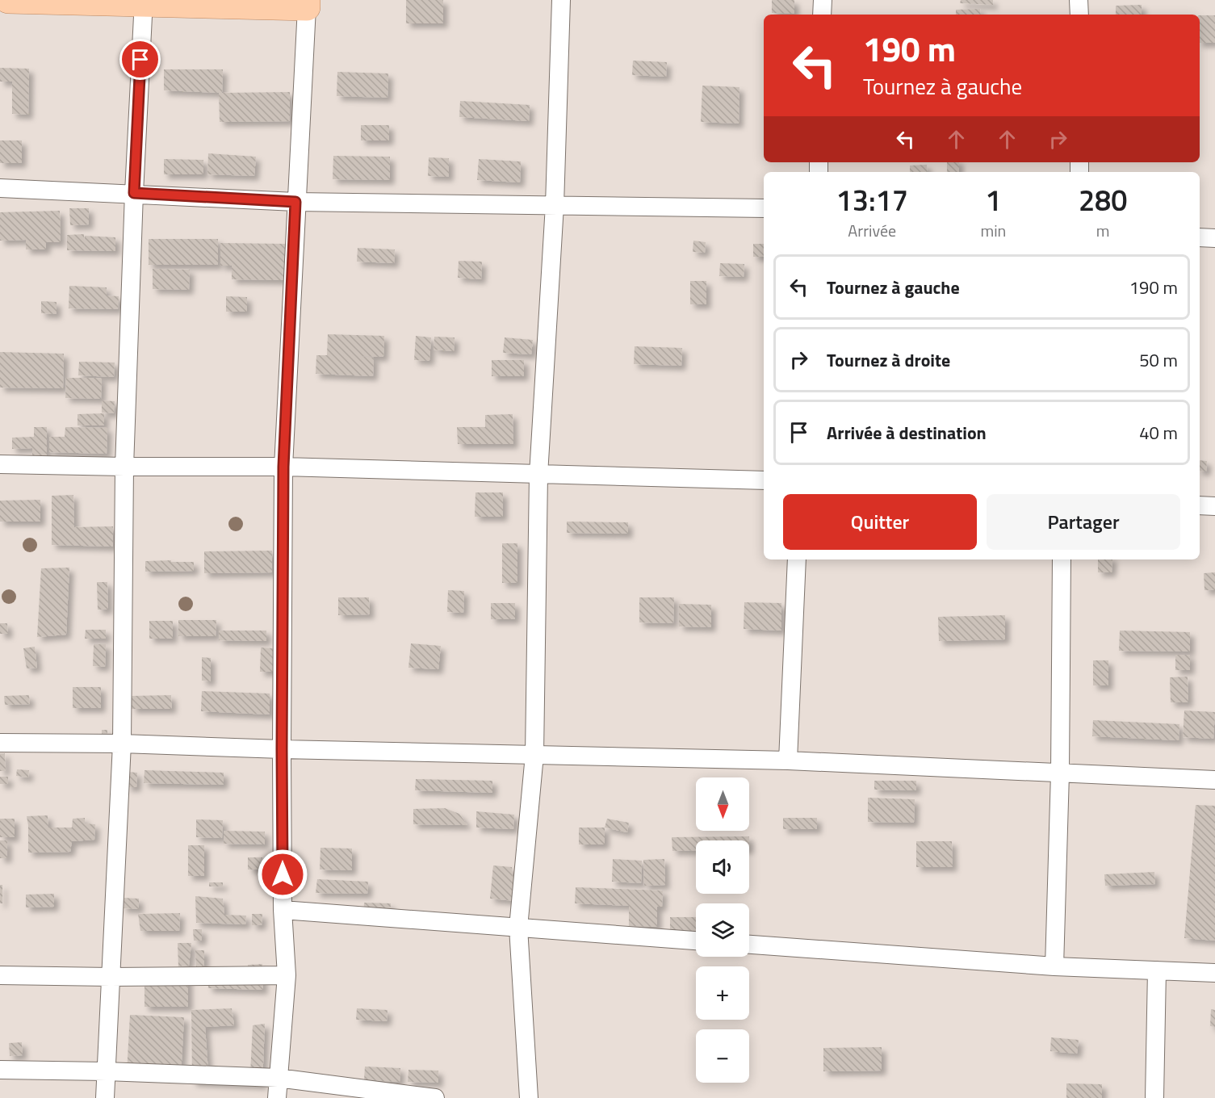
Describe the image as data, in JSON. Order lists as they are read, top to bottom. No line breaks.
{"north":"bottom","page":{"turn":["190 m","Tournez à gauche"],"eta":["13:17","Arrivée","1","min","280","m"],"list":[{"name":"Tournez à gauche","value":"190 m"},{"name":"Tournez à droite","value":"50 m"},{"name":"Arrivée à destination","value":"40 m"}],"buttons":["Quitter","Partager"],"map_buttons":["+","−"]}}
